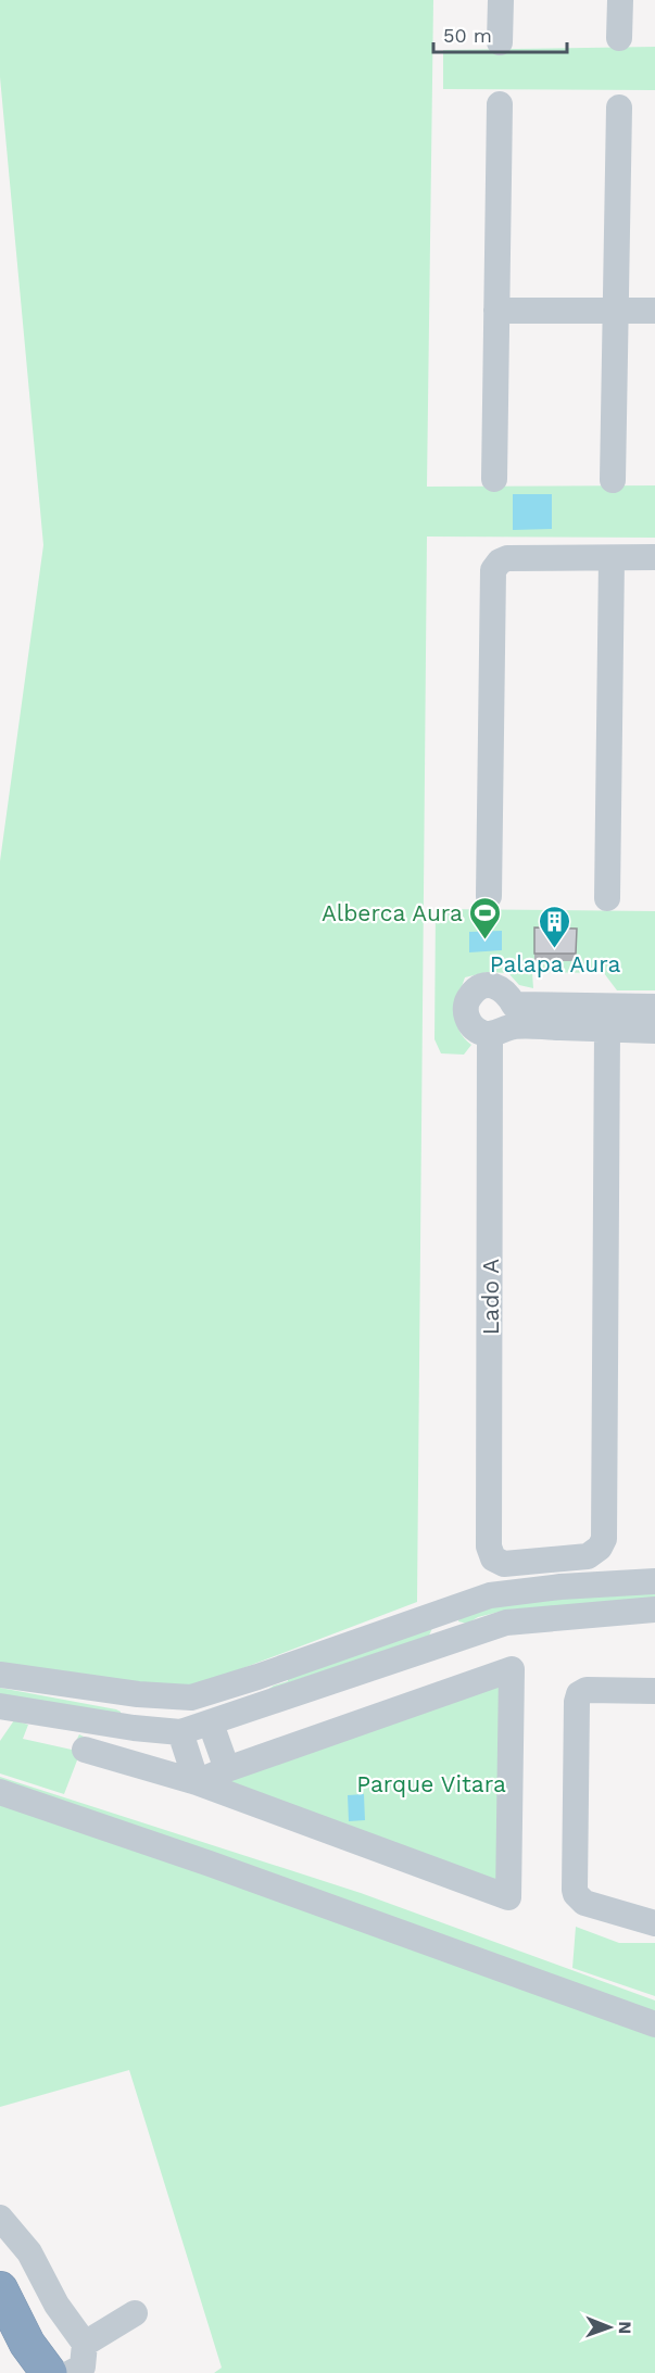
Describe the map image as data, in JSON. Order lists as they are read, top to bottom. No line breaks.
{"streets":{"street":["Lado A"]},"parks":["Parque Vitara"],"places":{"sports":["Alberca Aura"],"building":["Palapa Aura"]},"scale_bar":"50 m","north":"right"}
